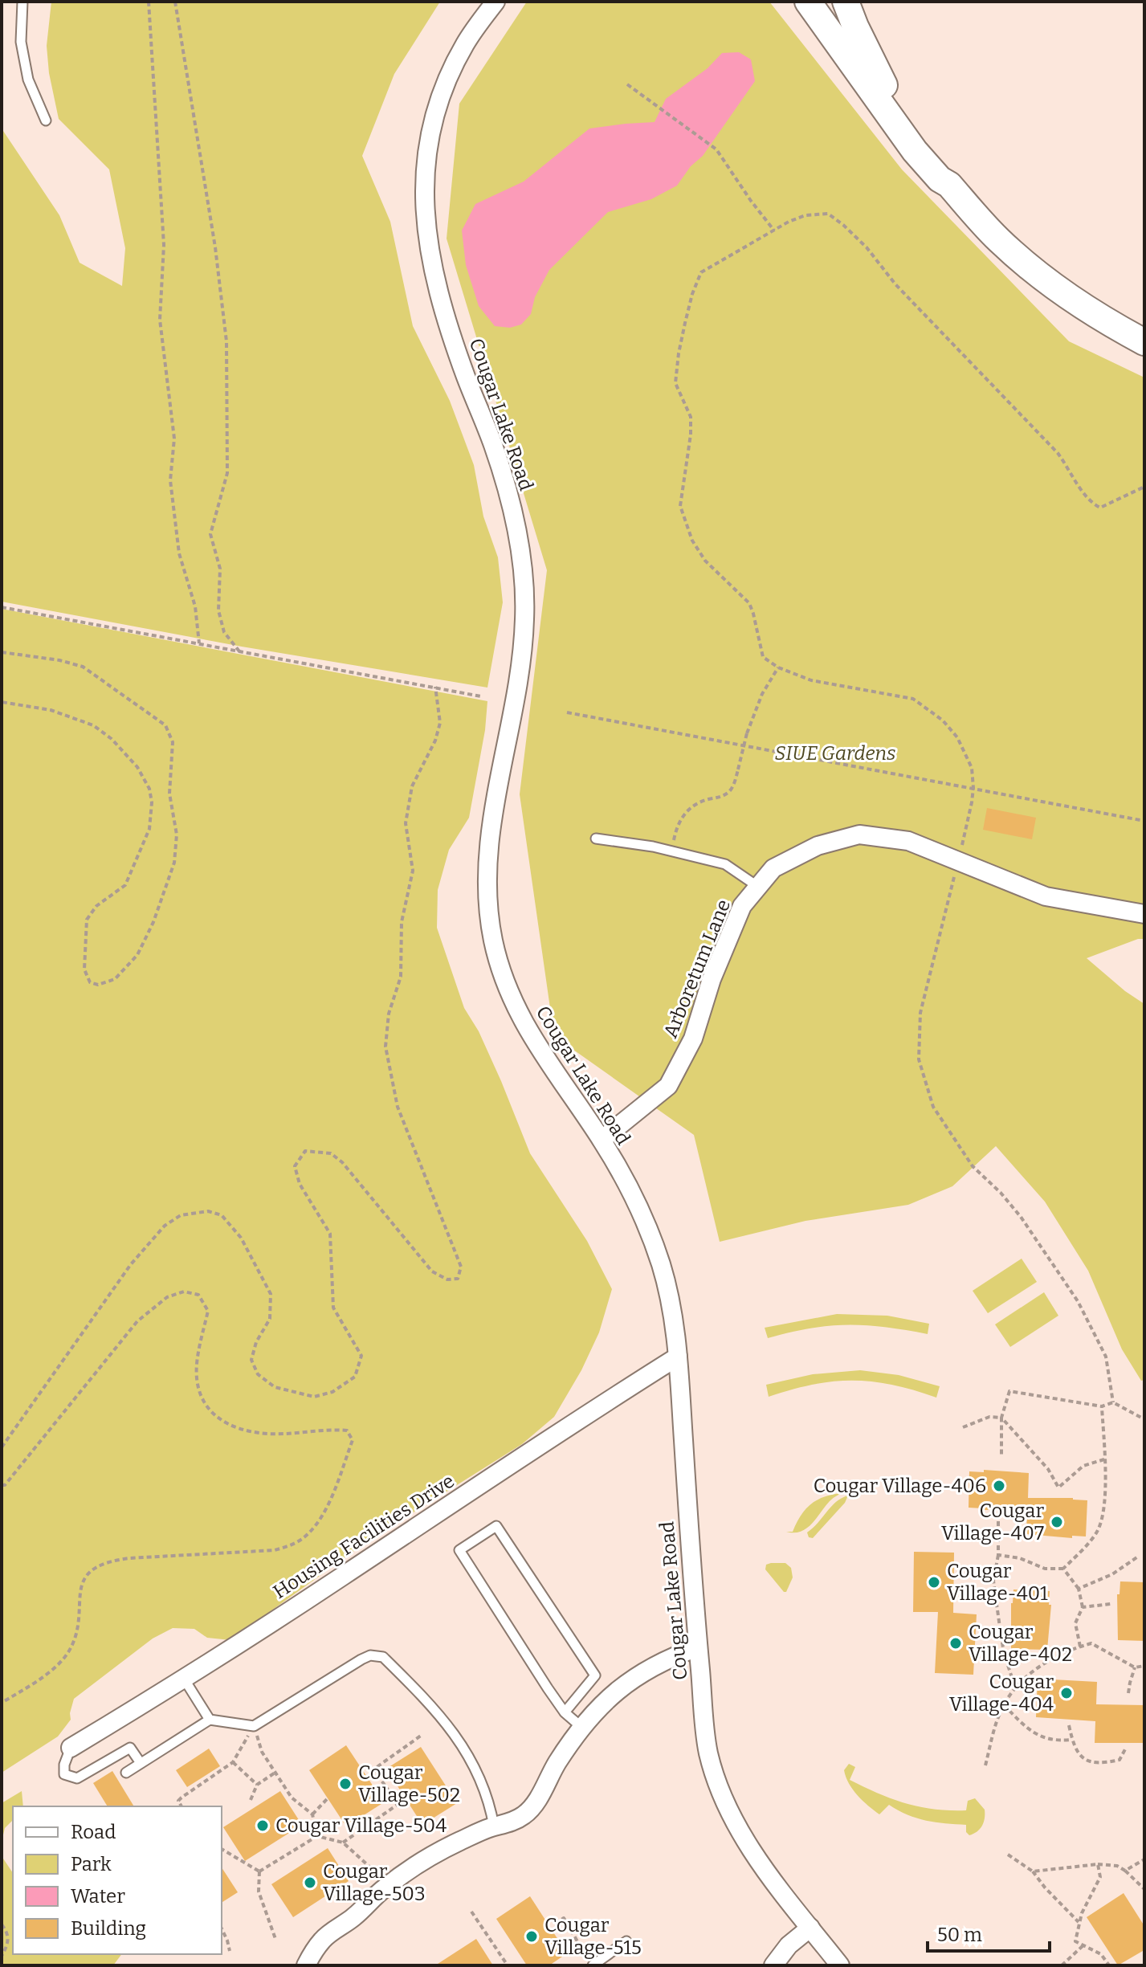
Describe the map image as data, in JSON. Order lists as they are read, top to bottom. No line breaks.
{"streets":{"street":["Cougar Lake Road","Arboretum Lane","Housing Facilities Drive"]},"crossings":[["Cougar Lake Road","Arboretum Lane"],["Cougar Lake Road","Housing Facilities Drive"]],"parks":["SIUE Gardens"],"places":["Cougar Village-406","Cougar Village-407","Cougar Village-401","Cougar Village-402","Cougar Village-404","Cougar Village-502","Cougar Village-504","Cougar Village-503","Cougar Village-515"],"legend":["Road","Park","Water","Building"],"scale_bar":"50 m"}
